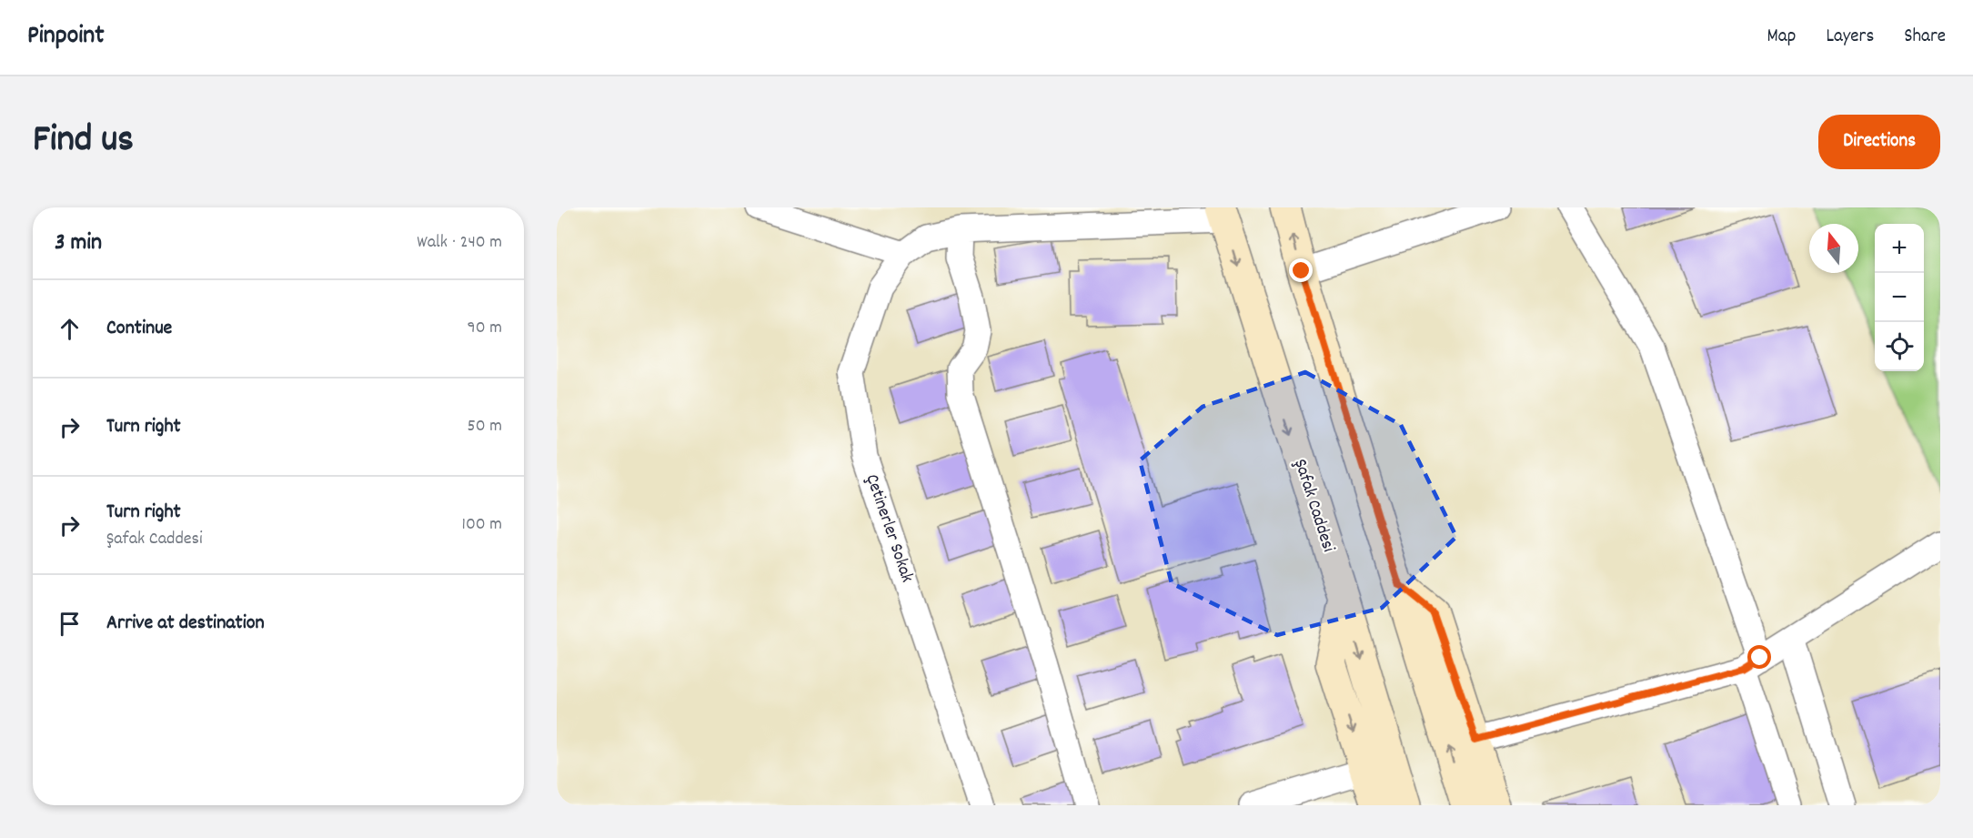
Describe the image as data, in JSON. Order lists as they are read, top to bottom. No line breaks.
{"streets":{"main road":["Şafak Caddesi"],"street":["Çetinerler Sokak"]},"crossings":[["Şafak Caddesi","Çetinerler Sokak"]],"north":"top","page":{"header":"Pinpoint","nav":["Map","Layers","Share"],"title":"Find us","buttons":"Directions","heading":["3 min","Walk · 240 m"],"map_buttons":["+","−"],"list":[["Continue","90 m"],["Turn right","50 m"],["Turn right","Şafak Caddesi","100 m"],"Arrive at destination"]}}
